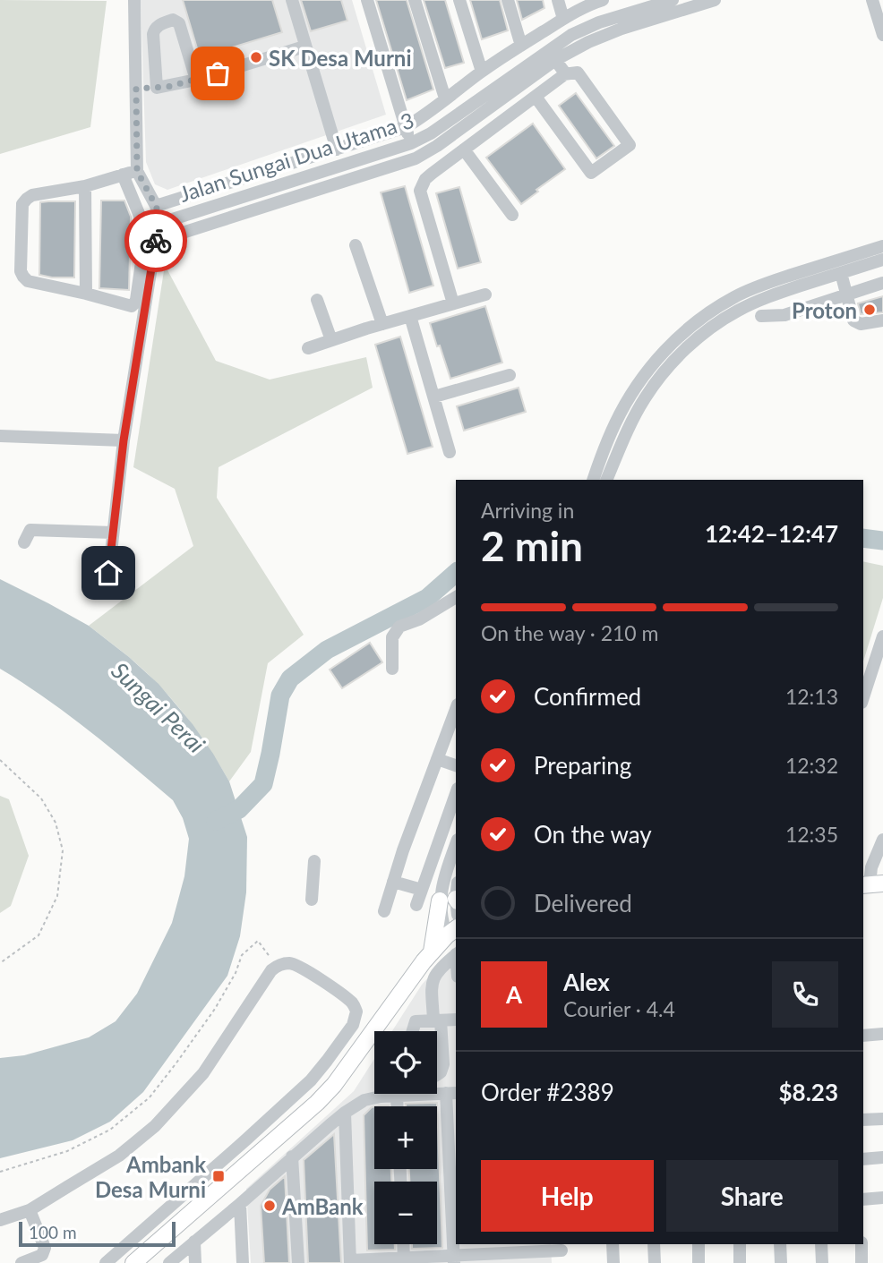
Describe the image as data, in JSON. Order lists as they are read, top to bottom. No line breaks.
{"streets":{"street":["Jalan Sungai Dua Utama 3"]},"water":["Sungai Perai"],"places":{"other":["SK Desa Murni","Proton","AmBank"],"transit":["Ambank Desa Murni"]},"scale_bar":"100 m","page":{"heading":["2 min","Arriving in","12:42–12:47"],"panel":["Alex","Courier · 4.4","Order #2389","$8.23"],"bar":"On the way · 210 m","list":[["Confirmed","12:13"],["Preparing","12:32"],["On the way","12:35"],"Delivered"],"round":"A","map_buttons":["+","−"],"buttons":["Help","Share"],"scale":"100 m"}}
